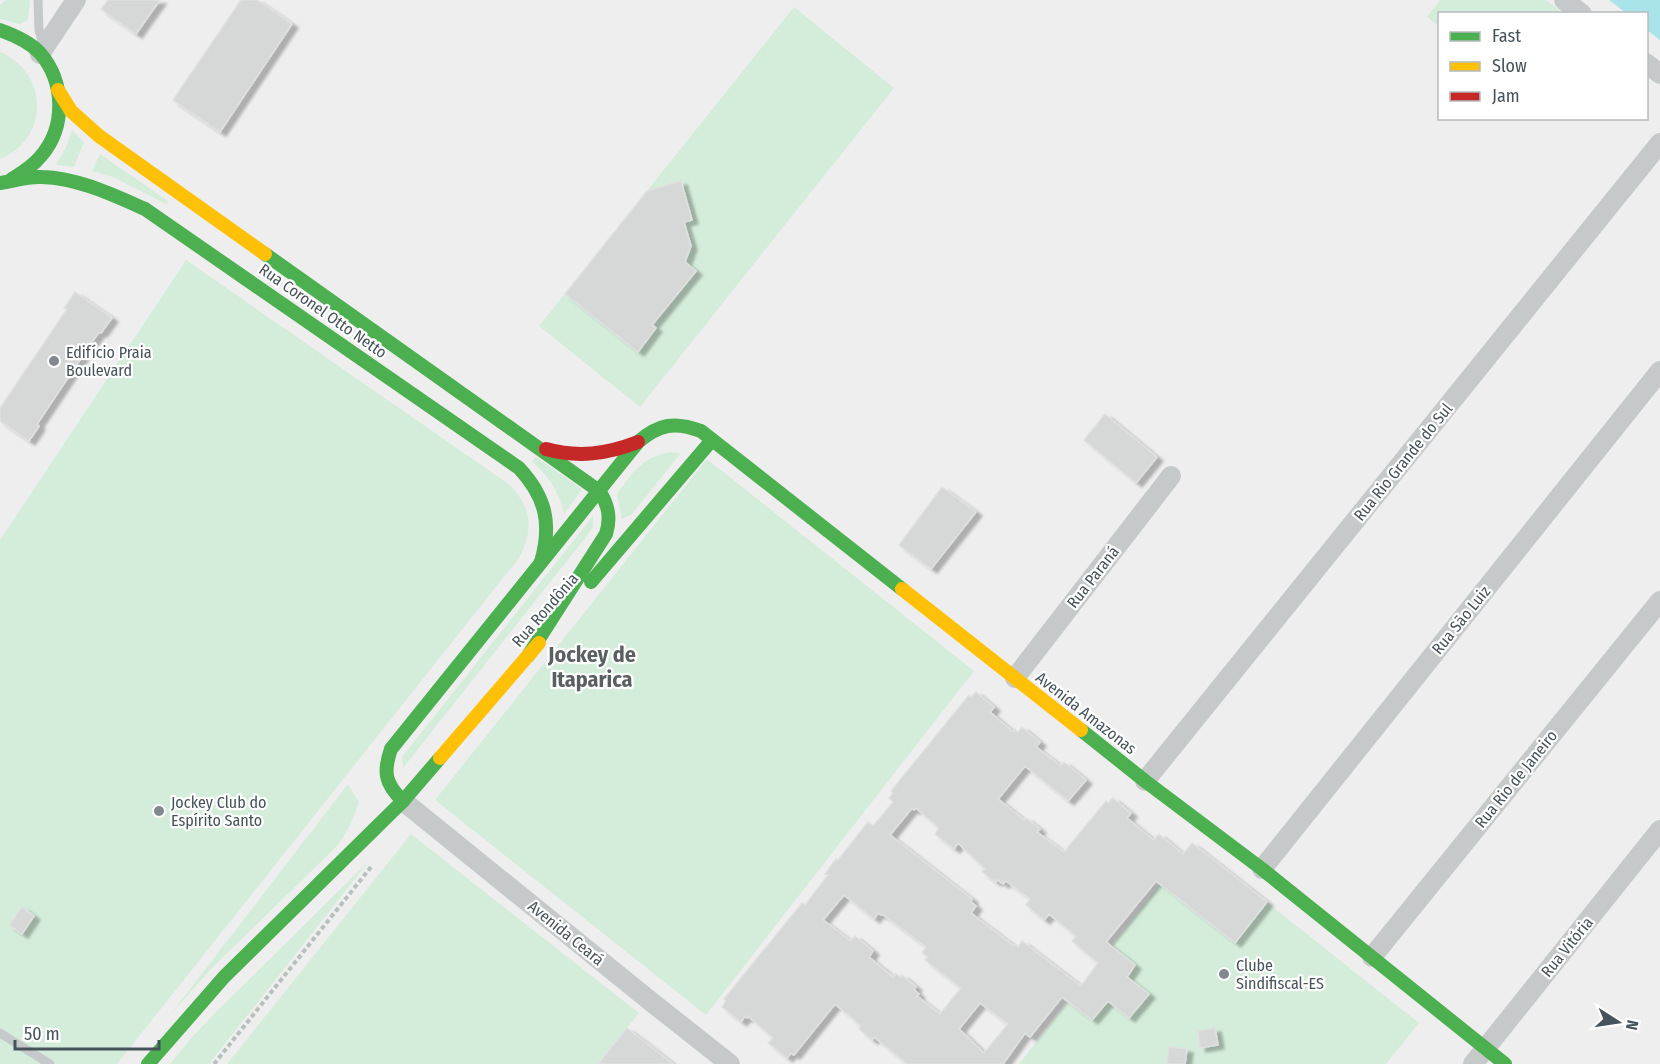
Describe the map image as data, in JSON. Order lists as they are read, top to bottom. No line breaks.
{"streets":{"street":["Rua Coronel Otto Netto","Rua Rio Grande do Sul","Rua Paraná","Rua Rondônia","Rua São Luiz","Avenida Amazonas","Rua Rio de Janeiro","Avenida Ceará","Rua Vitória"]},"crossings":[["Rua Coronel Otto Netto","Rua Rondônia"],["Rua Rio Grande do Sul","Avenida Amazonas"],["Rua Paraná","Avenida Amazonas"],["Rua Rondônia","Avenida Amazonas"],["Rua Rondônia","Avenida Ceará"],["Rua São Luiz","Avenida Amazonas"],["Avenida Amazonas","Rua Rio de Janeiro"],["Avenida Amazonas","Rua Vitória"]],"districts":["Jockey de Itaparica"],"places":["Edifício Praia Boulevard","Jockey Club do Espírito Santo","Clube Sindifiscal-ES"],"legend":["Fast","Slow","Jam"],"scale_bar":"50 m","north":"right"}
